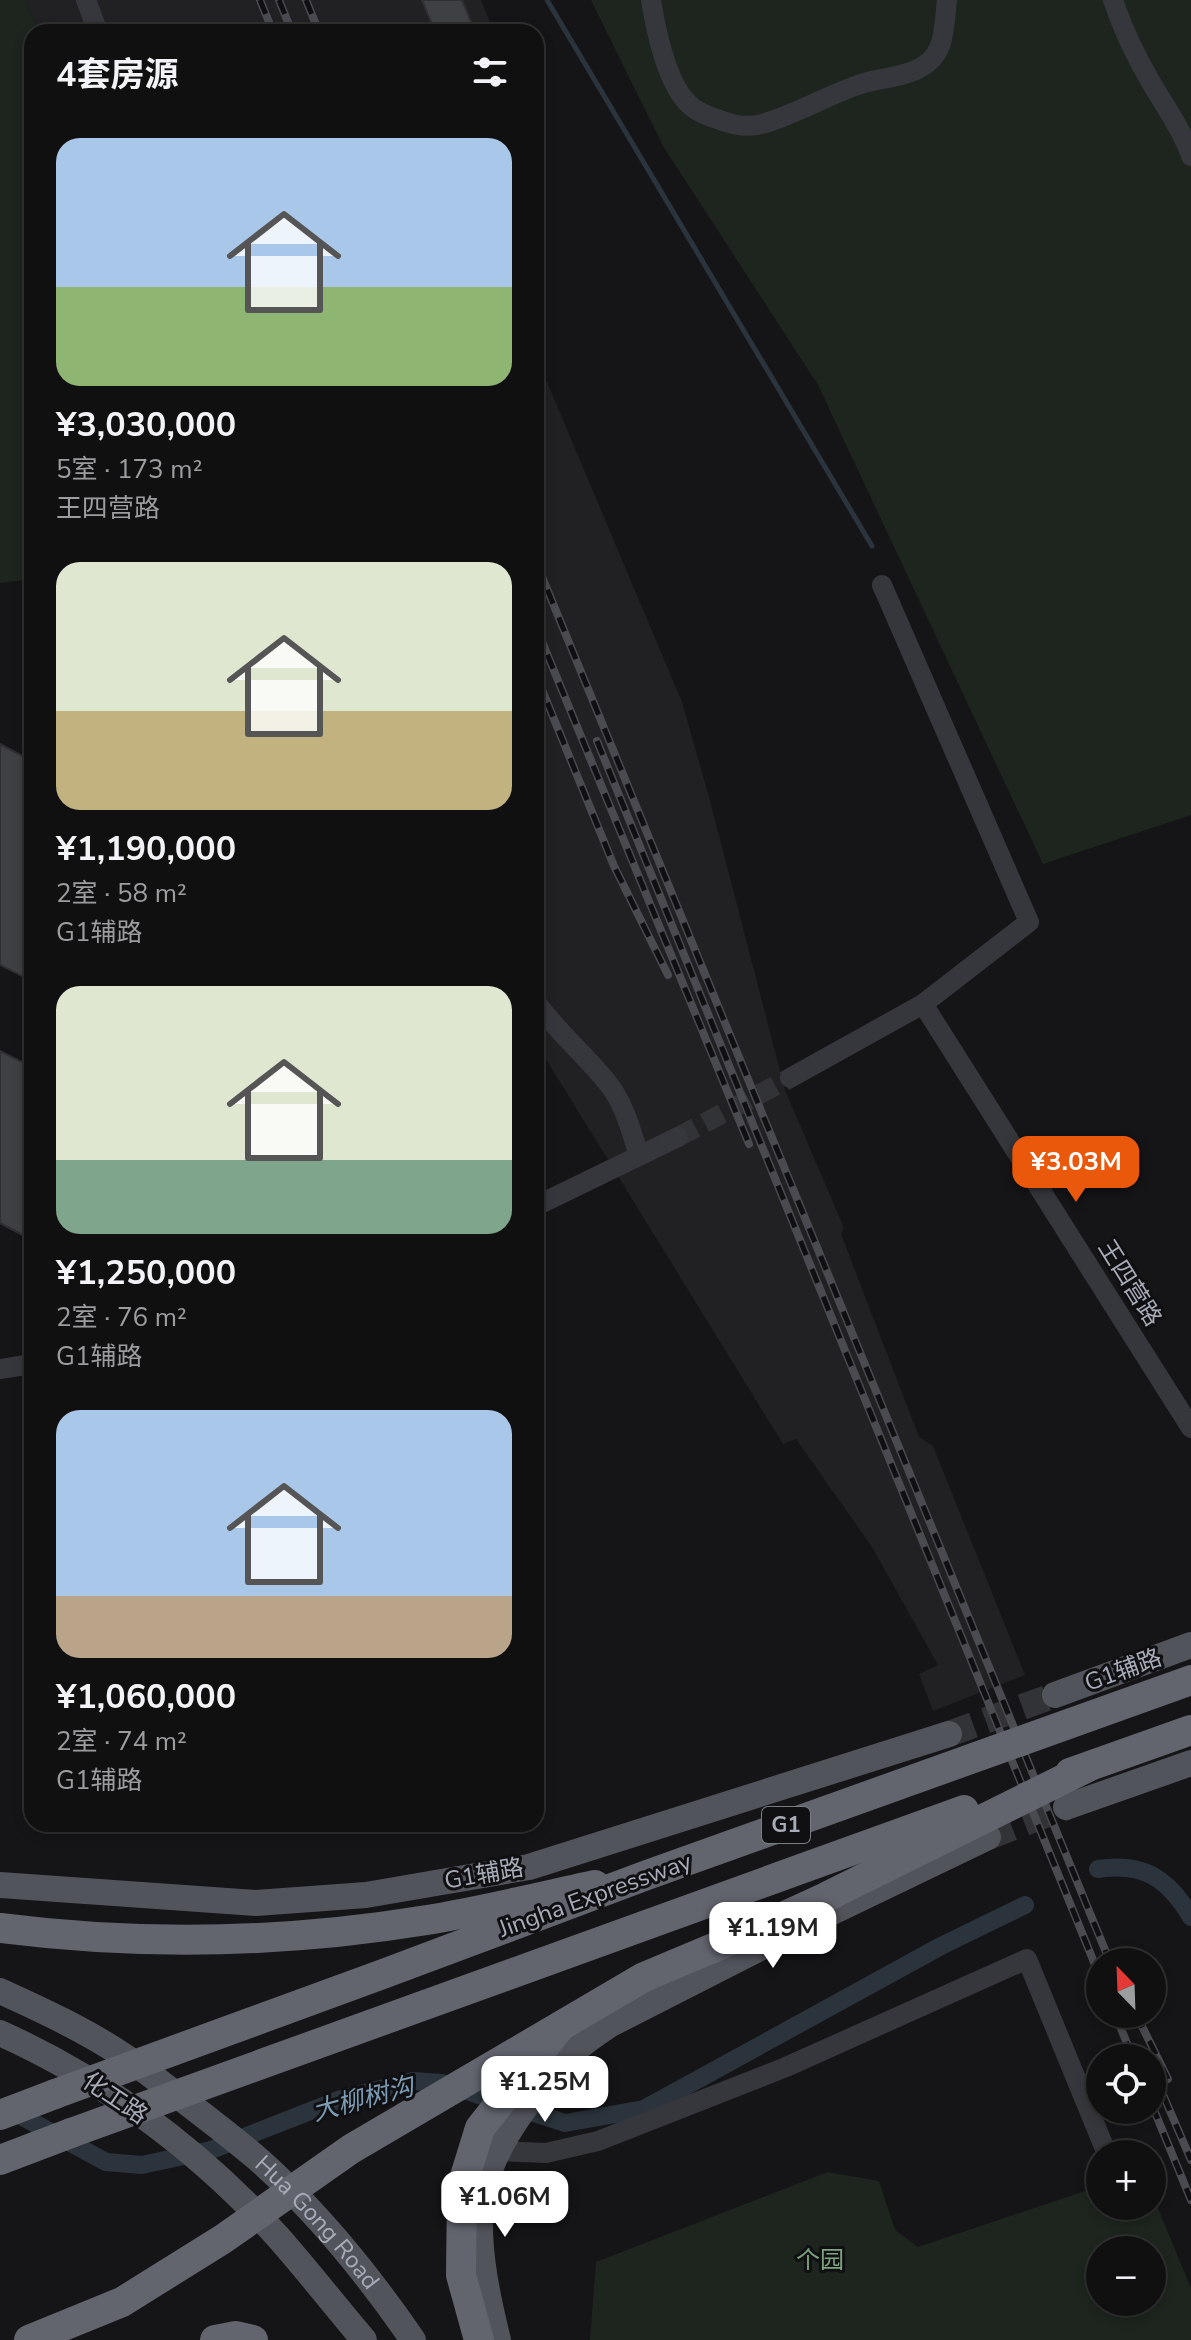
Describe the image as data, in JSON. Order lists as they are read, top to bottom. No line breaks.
{"streets":{"highway":["G1","Jingha Expressway"],"main road":["G1辅路","化工路","Hua Gong Road"],"street":["王四营路"]},"crossings":[["化工路","Hua Gong Road"]],"water":["大柳树沟"],"parks":["个园"],"north":"top left","page":{"heading":"4套房源","list":[{"name":"¥3,030,000","note":"5室 · 173 m² · 王四营路"},{"name":"¥1,190,000","note":"2室 · 58 m² · G1辅路"},{"name":"¥1,250,000","note":"2室 · 76 m² · G1辅路"},{"name":"¥1,060,000","note":"2室 · 74 m² · G1辅路"}],"price":["¥3.03M","¥1.19M","¥1.25M","¥1.06M"],"map_buttons":["+","−"]}}
